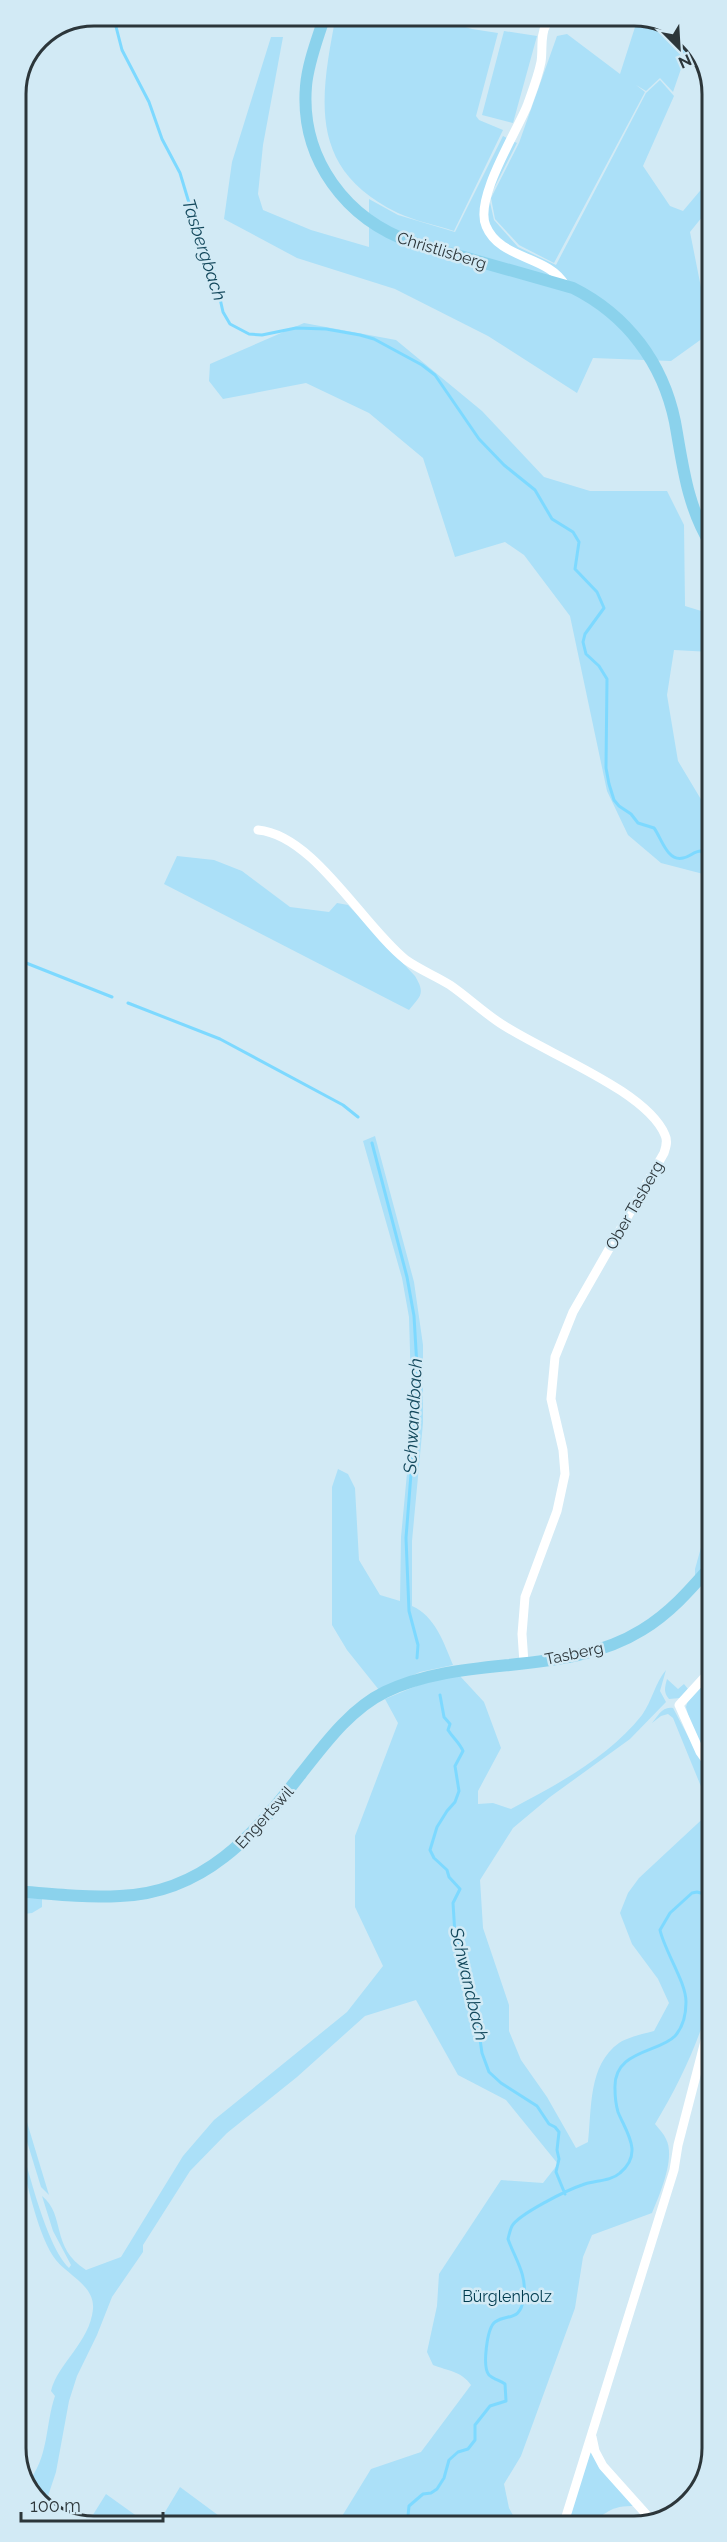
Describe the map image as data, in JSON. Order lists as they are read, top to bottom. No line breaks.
{"streets":{"main road":["Christlisberg","Tasberg","Engertswil"],"street":["Ober Tasberg"]},"crossings":[["Ober Tasberg","Tasberg"],["Tasberg","Engertswil"]],"water":["Tasbergbach","Schwandbach"],"parks":["Bürglenholz"],"scale_bar":"100 m","north":"bottom right"}
